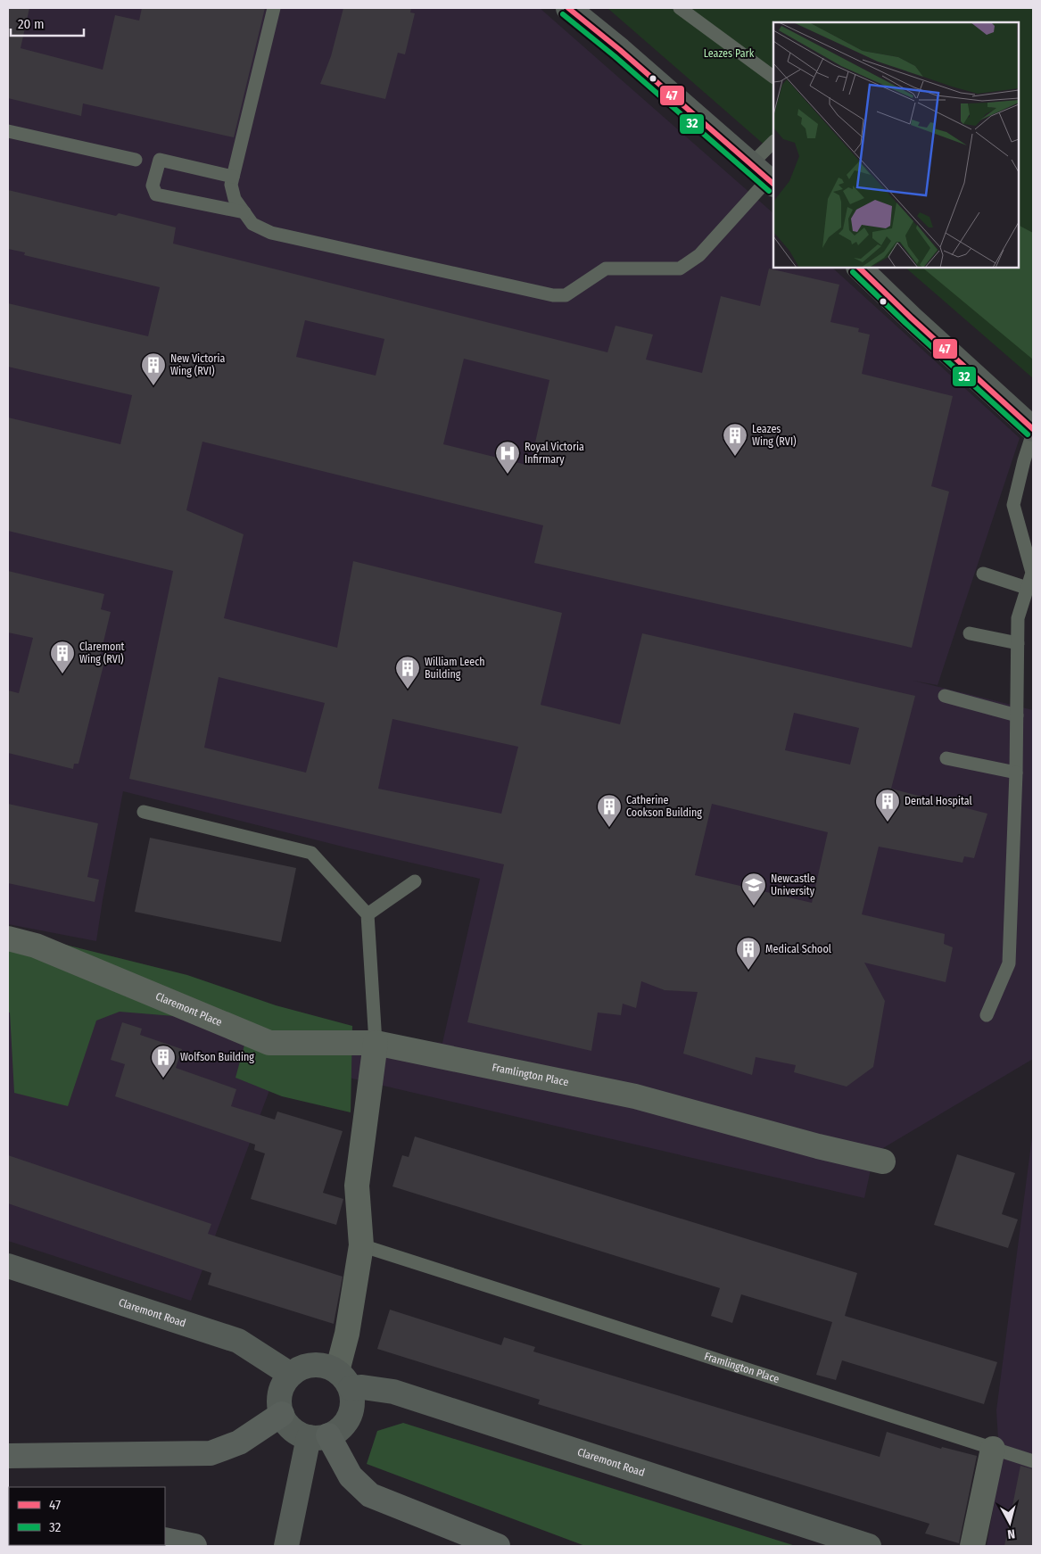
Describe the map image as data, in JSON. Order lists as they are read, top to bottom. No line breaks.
{"streets":{"street":["Claremont Place","Framlington Place","Claremont Road"]},"crossings":[["Claremont Place","Framlington Place"]],"parks":["Leazes Park"],"places":{"building":["New Victoria Wing (RVI)","Leazes Wing (RVI)","Claremont Wing (RVI)","William Leech Building","Dental Hospital","Catherine Cookson Building","Medical School","Wolfson Building"],"hospital":["Royal Victoria Infirmary"],"school or university":["Newcastle University"]},"lines":["transit line 47","transit line 32"],"legend":["47","32"],"scale_bar":"20 m","north":"bottom"}
